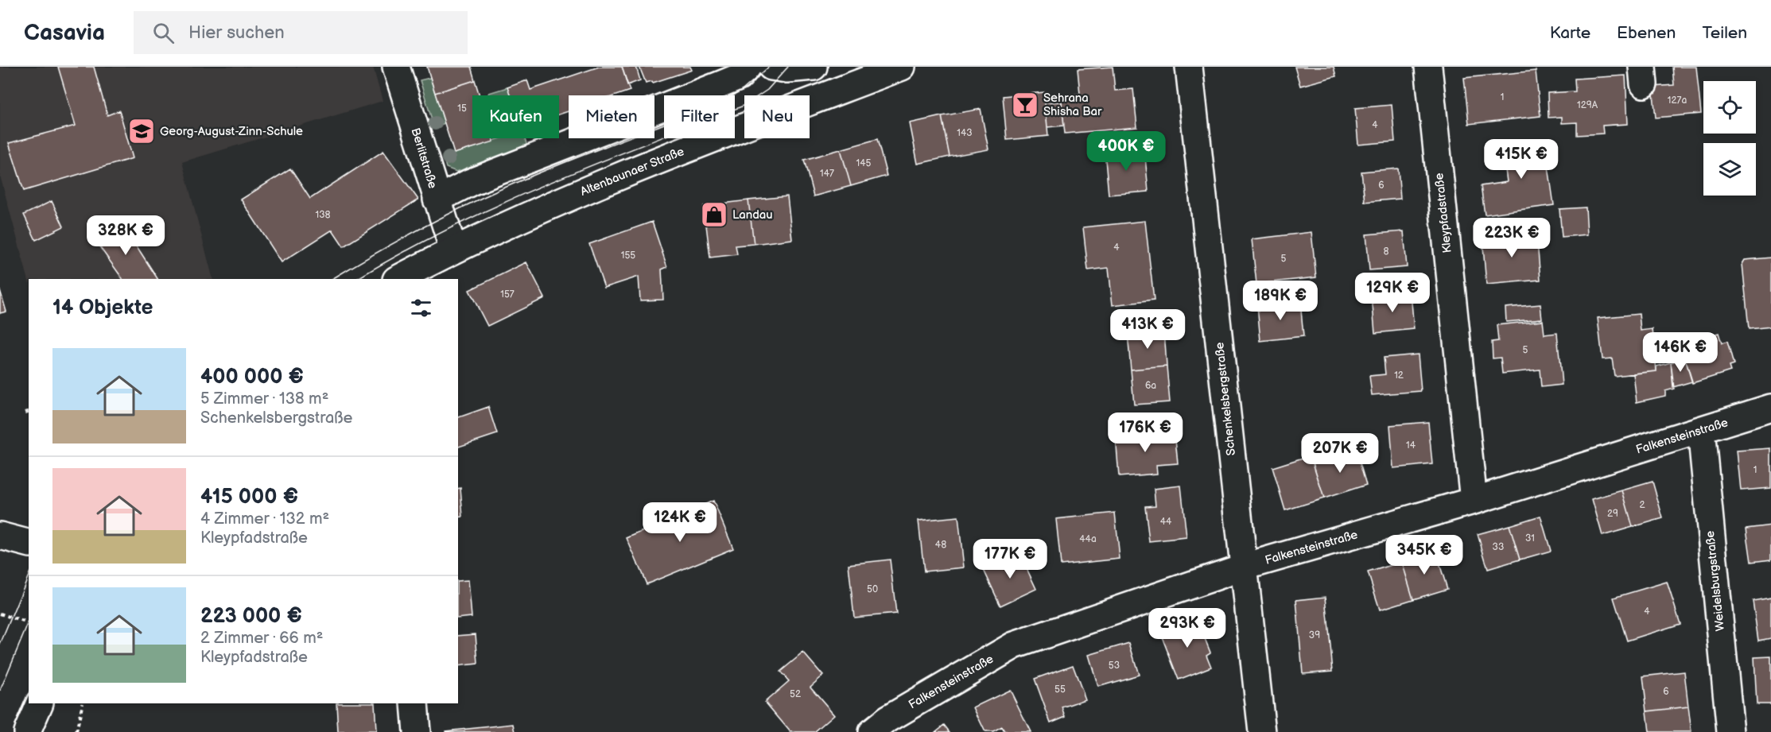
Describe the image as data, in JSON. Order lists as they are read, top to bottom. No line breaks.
{"streets":{"street":["Berlitstraße","Altenbaunaer Straße","Kleypfadstraße","Schenkelsbergstraße","Falkensteinstraße","Weidelsburgstraße"]},"crossings":[["Berlitstraße","Altenbaunaer Straße"],["Kleypfadstraße","Falkensteinstraße"],["Schenkelsbergstraße","Falkensteinstraße"],["Falkensteinstraße","Weidelsburgstraße"]],"places":{"bar":["Sehrana Shisha Bar"],"school or university":["Georg-August-Zinn-Schule"],"shop":["Landau"]},"house_numbers":["1","127a","129A","15","4","143","145","147","6","138","4","8","155","5","157","5","12","6a","14","1","2","29","44","31","44a","48","33","50","4","39","53","55","6","52"],"page":{"header":"Casavia","search":"Hier suchen","nav":["Karte","Ebenen","Teilen"],"chip":["Kaufen","Mieten","Filter","Neu"],"price":["400K €","415K €","328K €","223K €","129K €","189K €","413K €","146K €","176K €","207K €","124K €","345K €","177K €","293K €"],"heading":"14 Objekte","list":[{"name":"400 000 €","note":"5 Zimmer · 138 m² · Schenkelsbergstraße"},{"name":"415 000 €","note":"4 Zimmer · 132 m² · Kleypfadstraße"},{"name":"223 000 €","note":"2 Zimmer · 66 m² · Kleypfadstraße"}]}}
